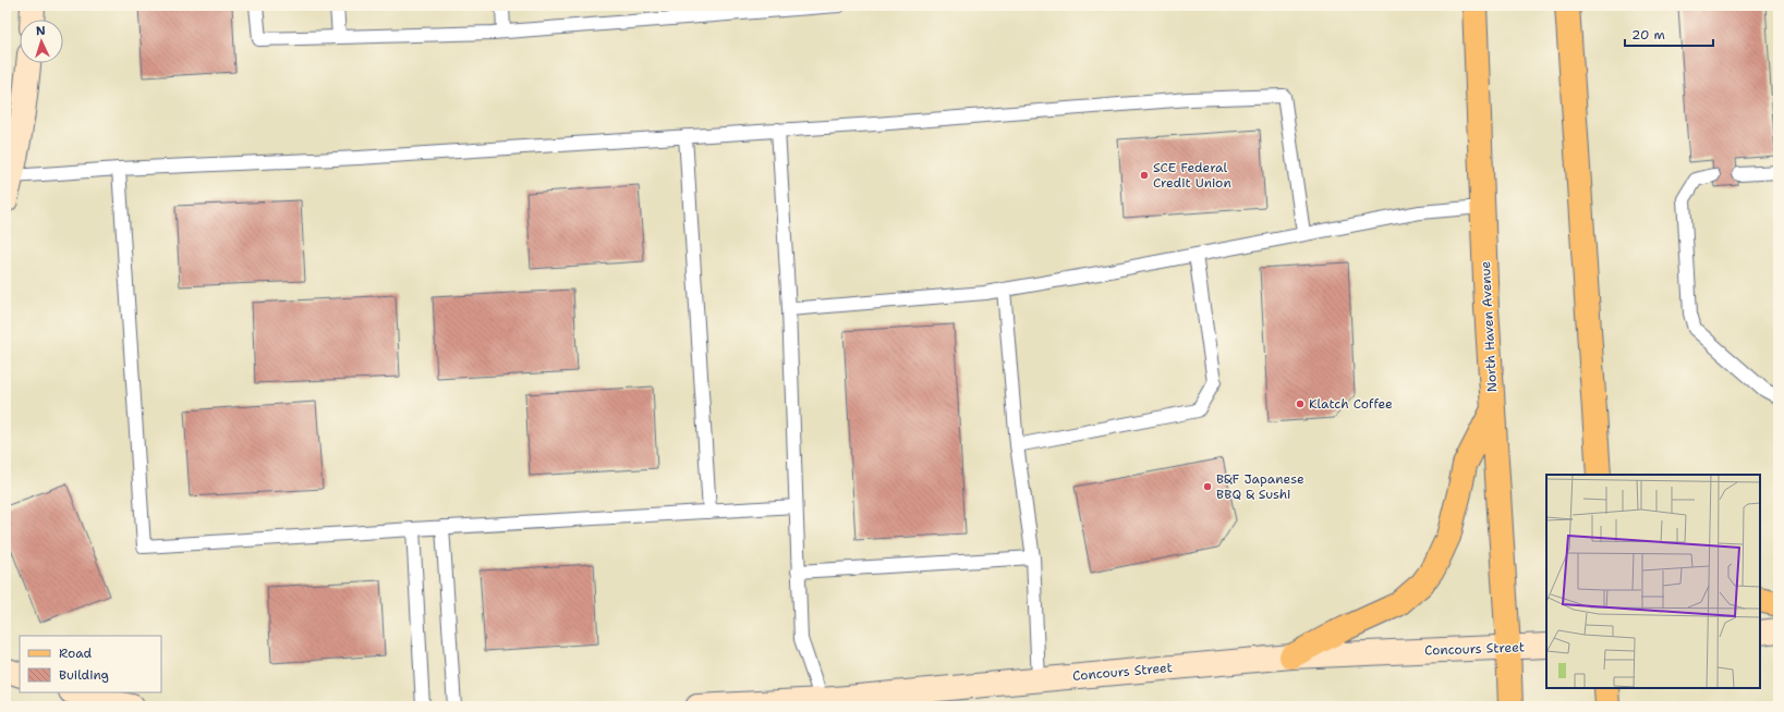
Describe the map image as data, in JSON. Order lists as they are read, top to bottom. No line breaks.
{"streets":{"main road":["North Haven Avenue"],"street":["Concours Street"]},"crossings":[["North Haven Avenue","Concours Street"]],"places":["SCE Federal Credit Union","Klatch Coffee","B&F Japanese BBQ & Sushi"],"legend":["Road","Building"],"scale_bar":"20 m","north":"top"}
